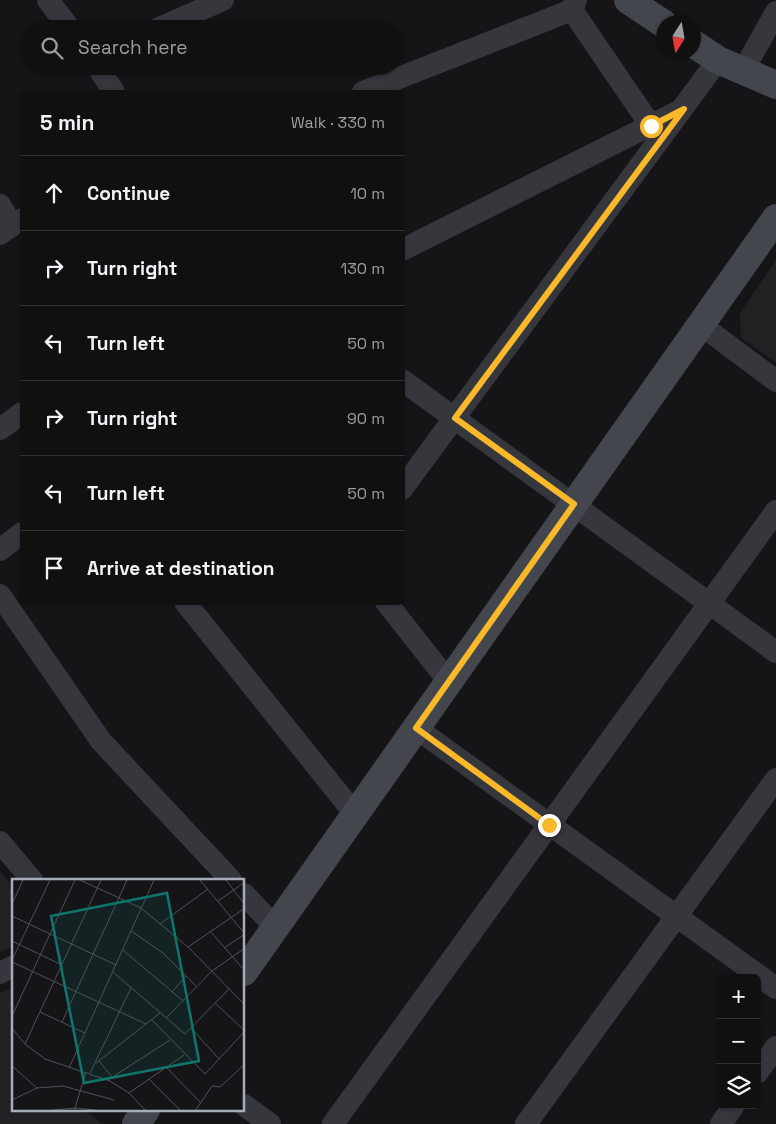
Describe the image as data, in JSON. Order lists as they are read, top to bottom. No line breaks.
{"north":"bottom","page":{"search":"Search here","heading":["5 min","Walk · 330 m"],"list":[["Continue","10 m"],["Turn right","130 m"],["Turn left","50 m"],["Turn right","90 m"],["Turn left","50 m"],"Arrive at destination"],"map_buttons":["+","−"]}}
